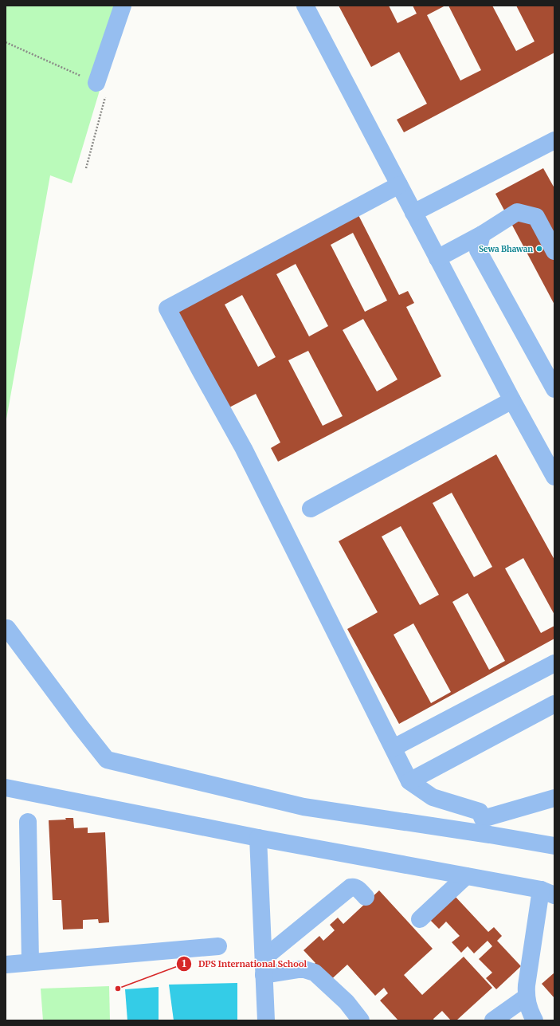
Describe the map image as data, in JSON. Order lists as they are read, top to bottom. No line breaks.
{"places":["Sewa Bhawan","DPS International School"]}
